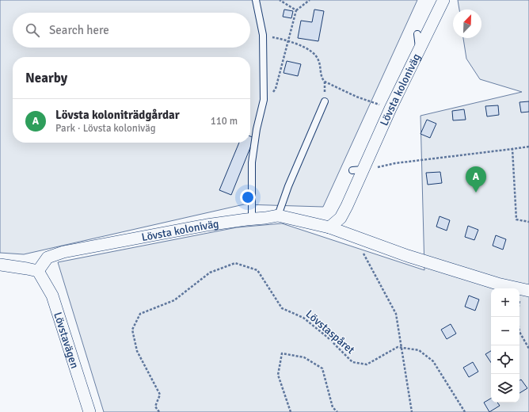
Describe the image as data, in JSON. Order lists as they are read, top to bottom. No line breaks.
{"streets":{"street":["Lövsta koloniväg","Lövstavägen"],"path":["Lövstaspåret"]},"crossings":[["Lövsta koloniväg","Lövstavägen"]],"north":"top right","page":{"search":"Search here","heading":"Nearby","list":[{"mark":"A","name":"Lövsta koloniträdgårdar","note":"Park · Lövsta koloniväg","value":"110 m"}],"pins":"A","map_buttons":["+","−"]}}
